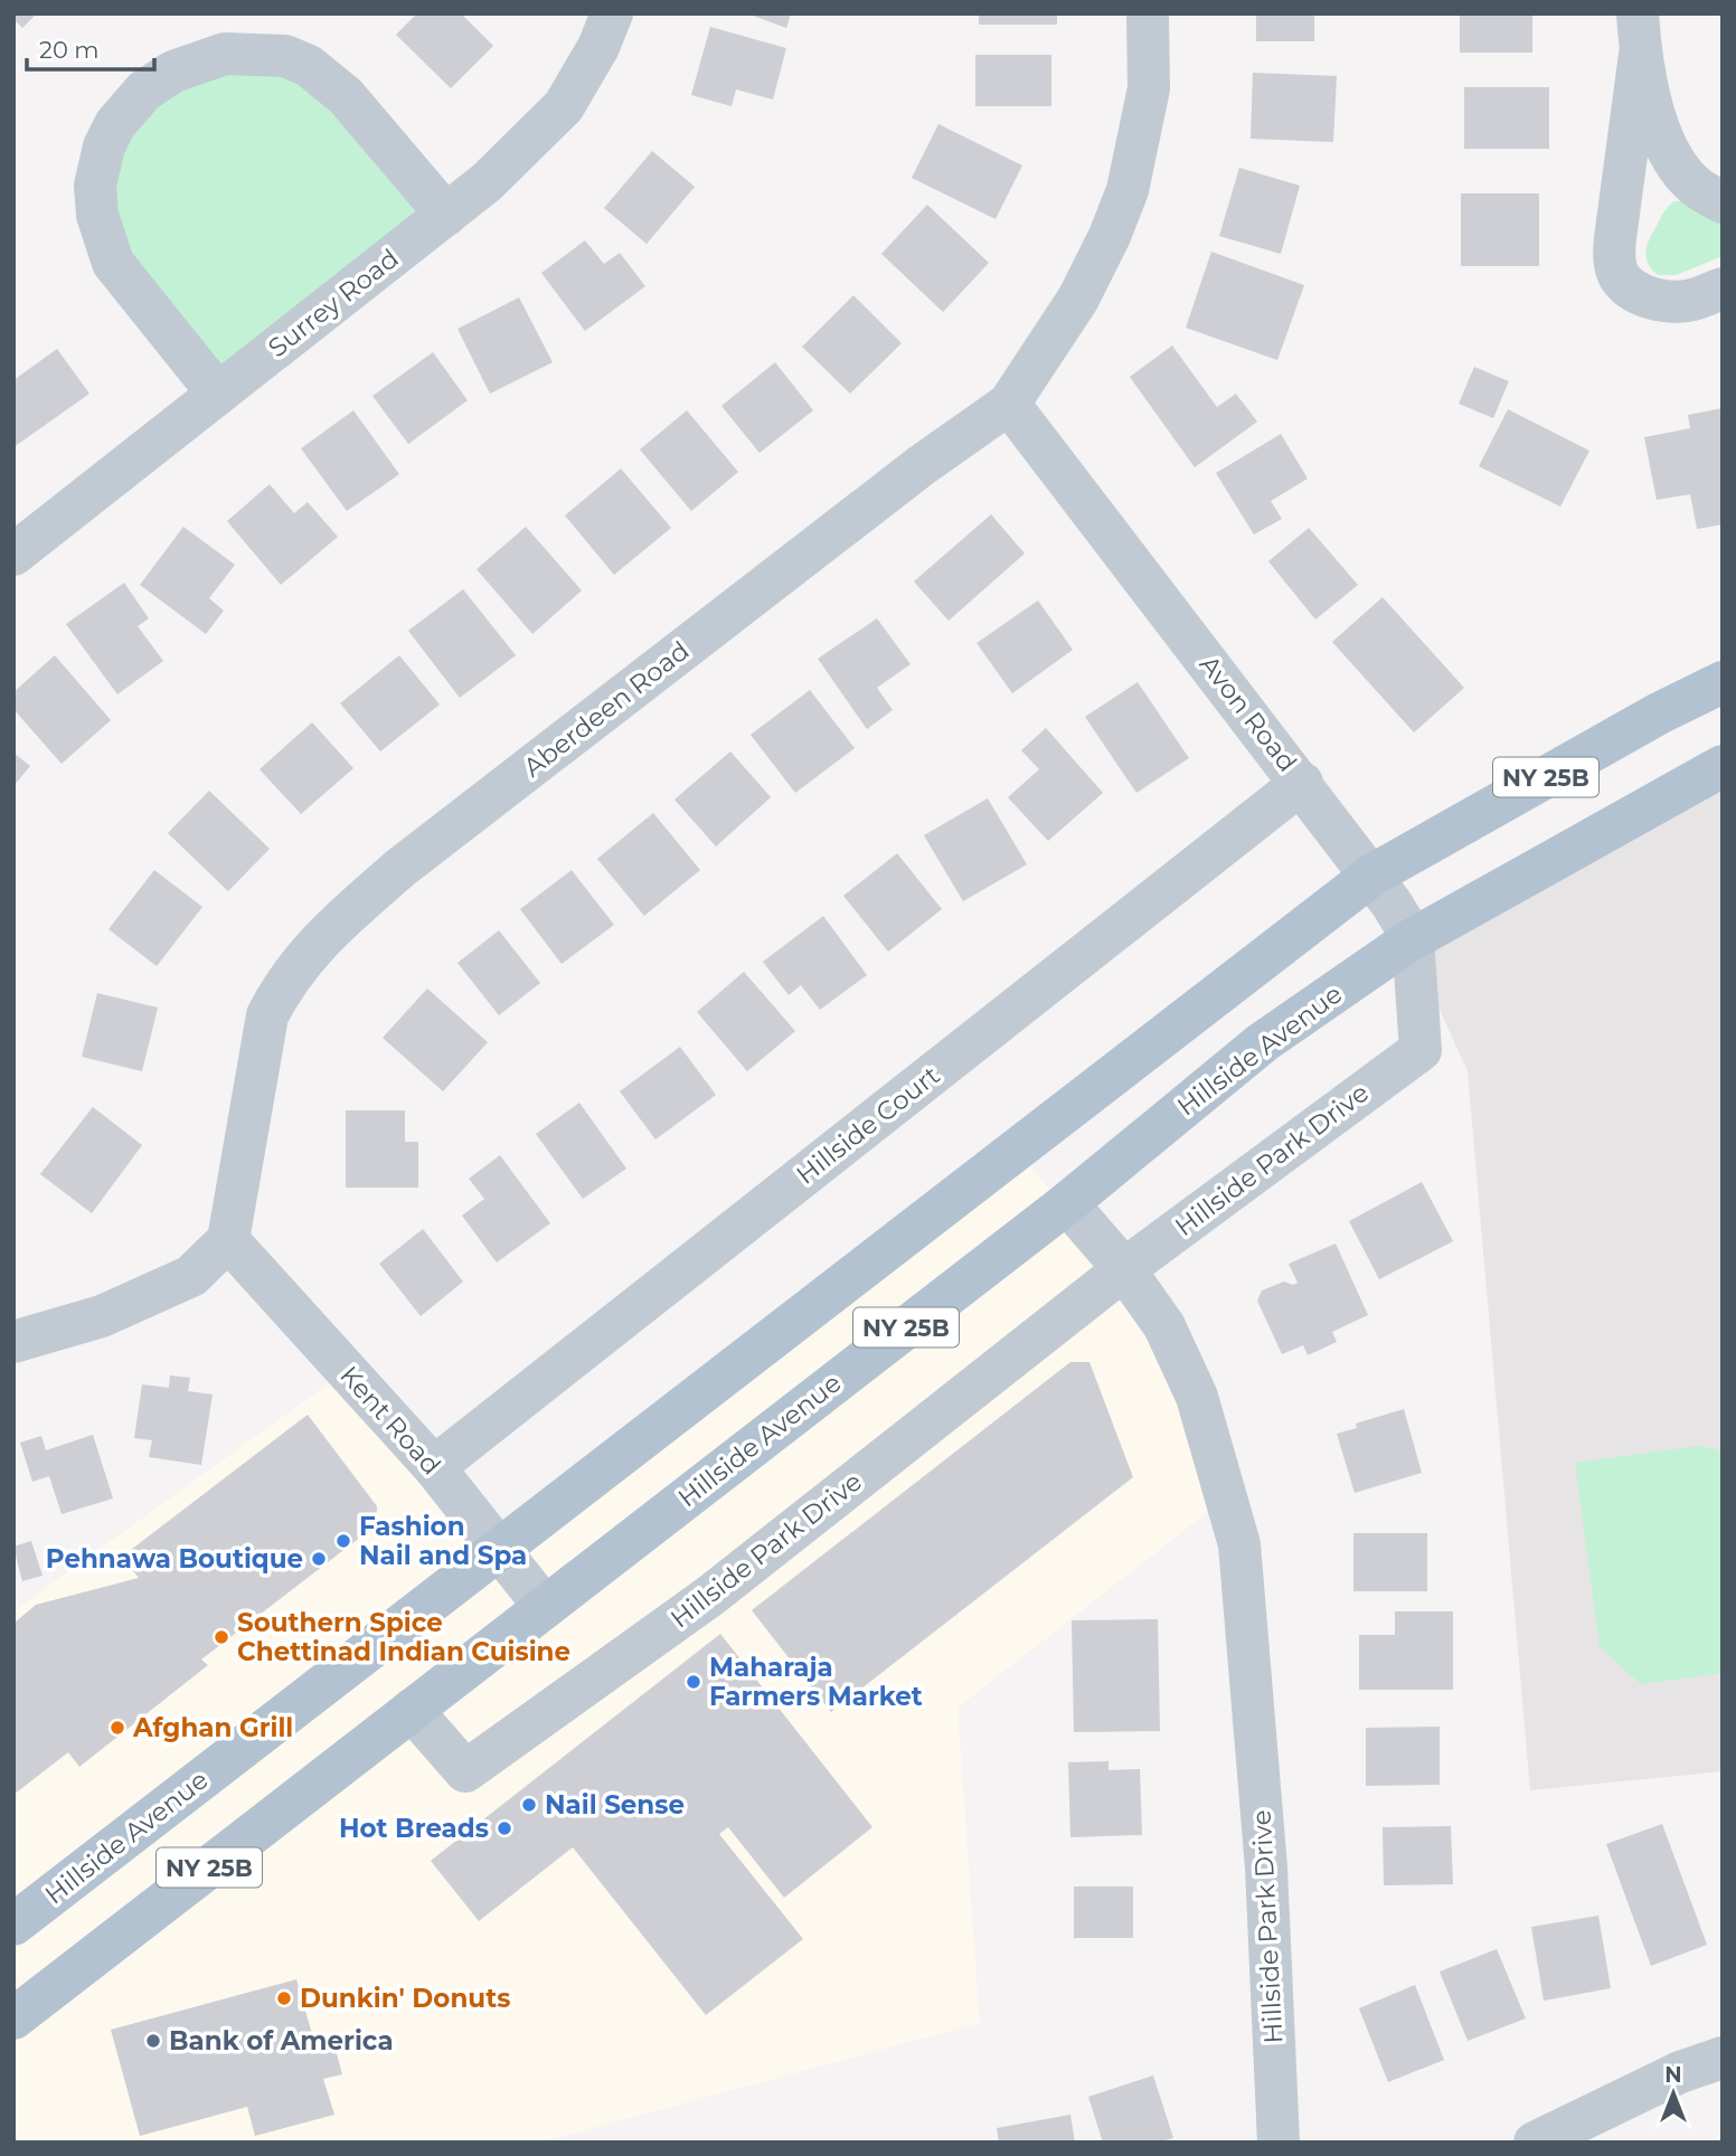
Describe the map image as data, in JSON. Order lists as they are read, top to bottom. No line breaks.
{"streets":{"main road":["NY 25B","Hillside Avenue"],"street":["Surrey Road","Aberdeen Road","Avon Road","Hillside Court","Hillside Park Drive","Kent Road"]},"crossings":[["Aberdeen Road","Avon Road"],["Aberdeen Road","Kent Road"],["Avon Road","Hillside Avenue"],["Avon Road","Hillside Court"],["Avon Road","Hillside Park Drive"],["Hillside Avenue","Hillside Park Drive"],["Hillside Avenue","Kent Road"],["Hillside Court","Kent Road"]],"places":["Fashion Nail and Spa","Pehnawa Boutique","Southern Spice Chettinad Indian Cuisine","Maharaja Farmers Market","Afghan Grill","Nail Sense","Hot Breads","Dunkin' Donuts","Bank of America"],"scale_bar":"20 m","north":"top"}
